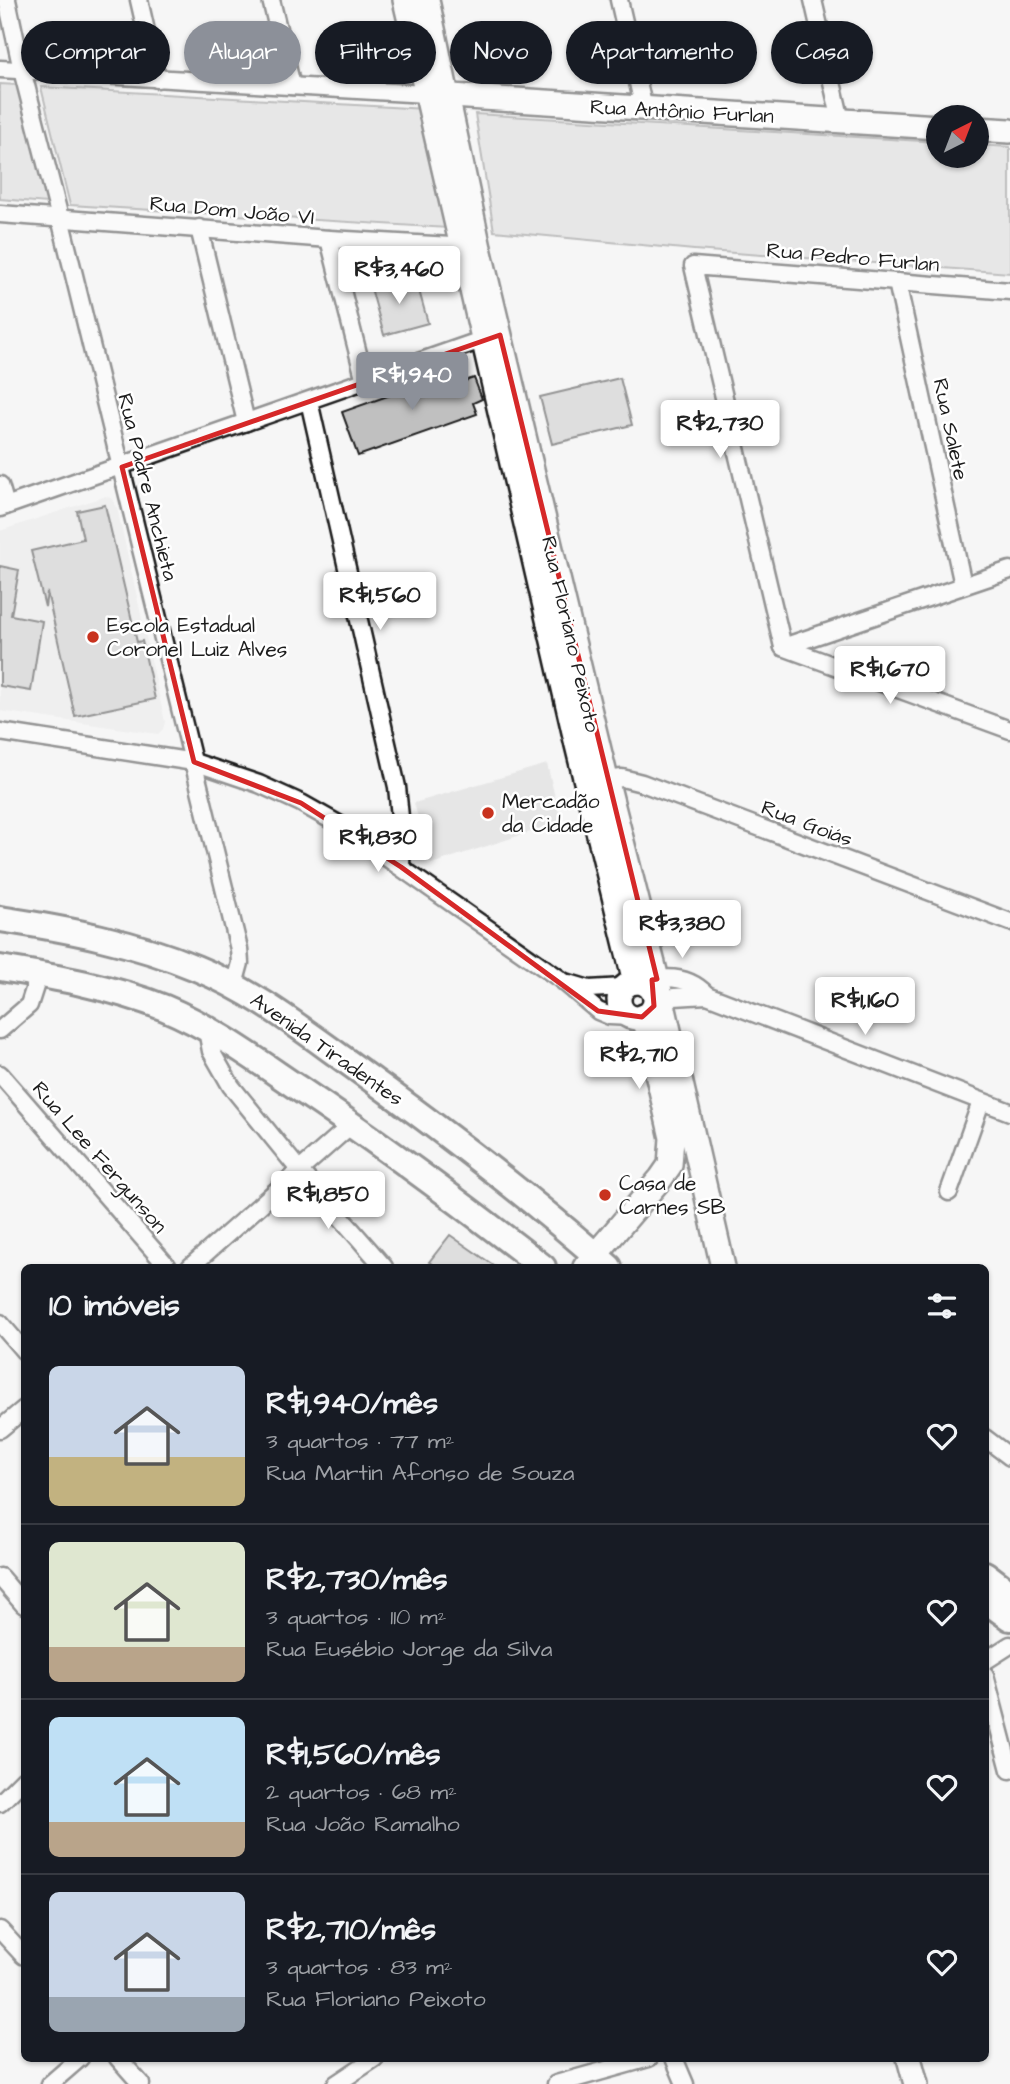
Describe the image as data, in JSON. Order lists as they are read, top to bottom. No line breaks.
{"streets":{"main road":["Rua Antônio Furlan","Rua Floriano Peixoto","Avenida Tiradentes"],"street":["Rua Dom João VI","Rua Pedro Furlan","Rua Salete","Rua Padre Anchieta","Rua Goiás","Rua Lee Fergunson"]},"crossings":[["Rua Antônio Furlan","Rua Floriano Peixoto"],["Rua Dom João VI","Rua Padre Anchieta"],["Rua Dom João VI","Rua Floriano Peixoto"],["Rua Pedro Furlan","Rua Salete"],["Rua Padre Anchieta","Avenida Tiradentes"],["Rua Floriano Peixoto","Rua Goiás"]],"places":["Escola Estadual Coronel Luiz Alves","Mercadão da Cidade","Casa de Carnes SB"],"north":"top right","page":{"chip":["Comprar","Alugar","Filtros","Novo","Apartamento","Casa"],"price":["R$3,460","R$1,940","R$2,730","R$1,560","R$1,670","R$1,830","R$3,380","R$1,160","R$2,710","R$1,850"],"heading":"10 imóveis","list":[{"name":"R$1,940/mês","note":"3 quartos · 77 m² · Rua Martin Afonso de Souza"},{"name":"R$2,730/mês","note":"3 quartos · 110 m² · Rua Eusébio Jorge da Silva"},{"name":"R$1,560/mês","note":"2 quartos · 68 m² · Rua João Ramalho"},{"name":"R$2,710/mês","note":"3 quartos · 83 m² · Rua Floriano Peixoto"}]}}
